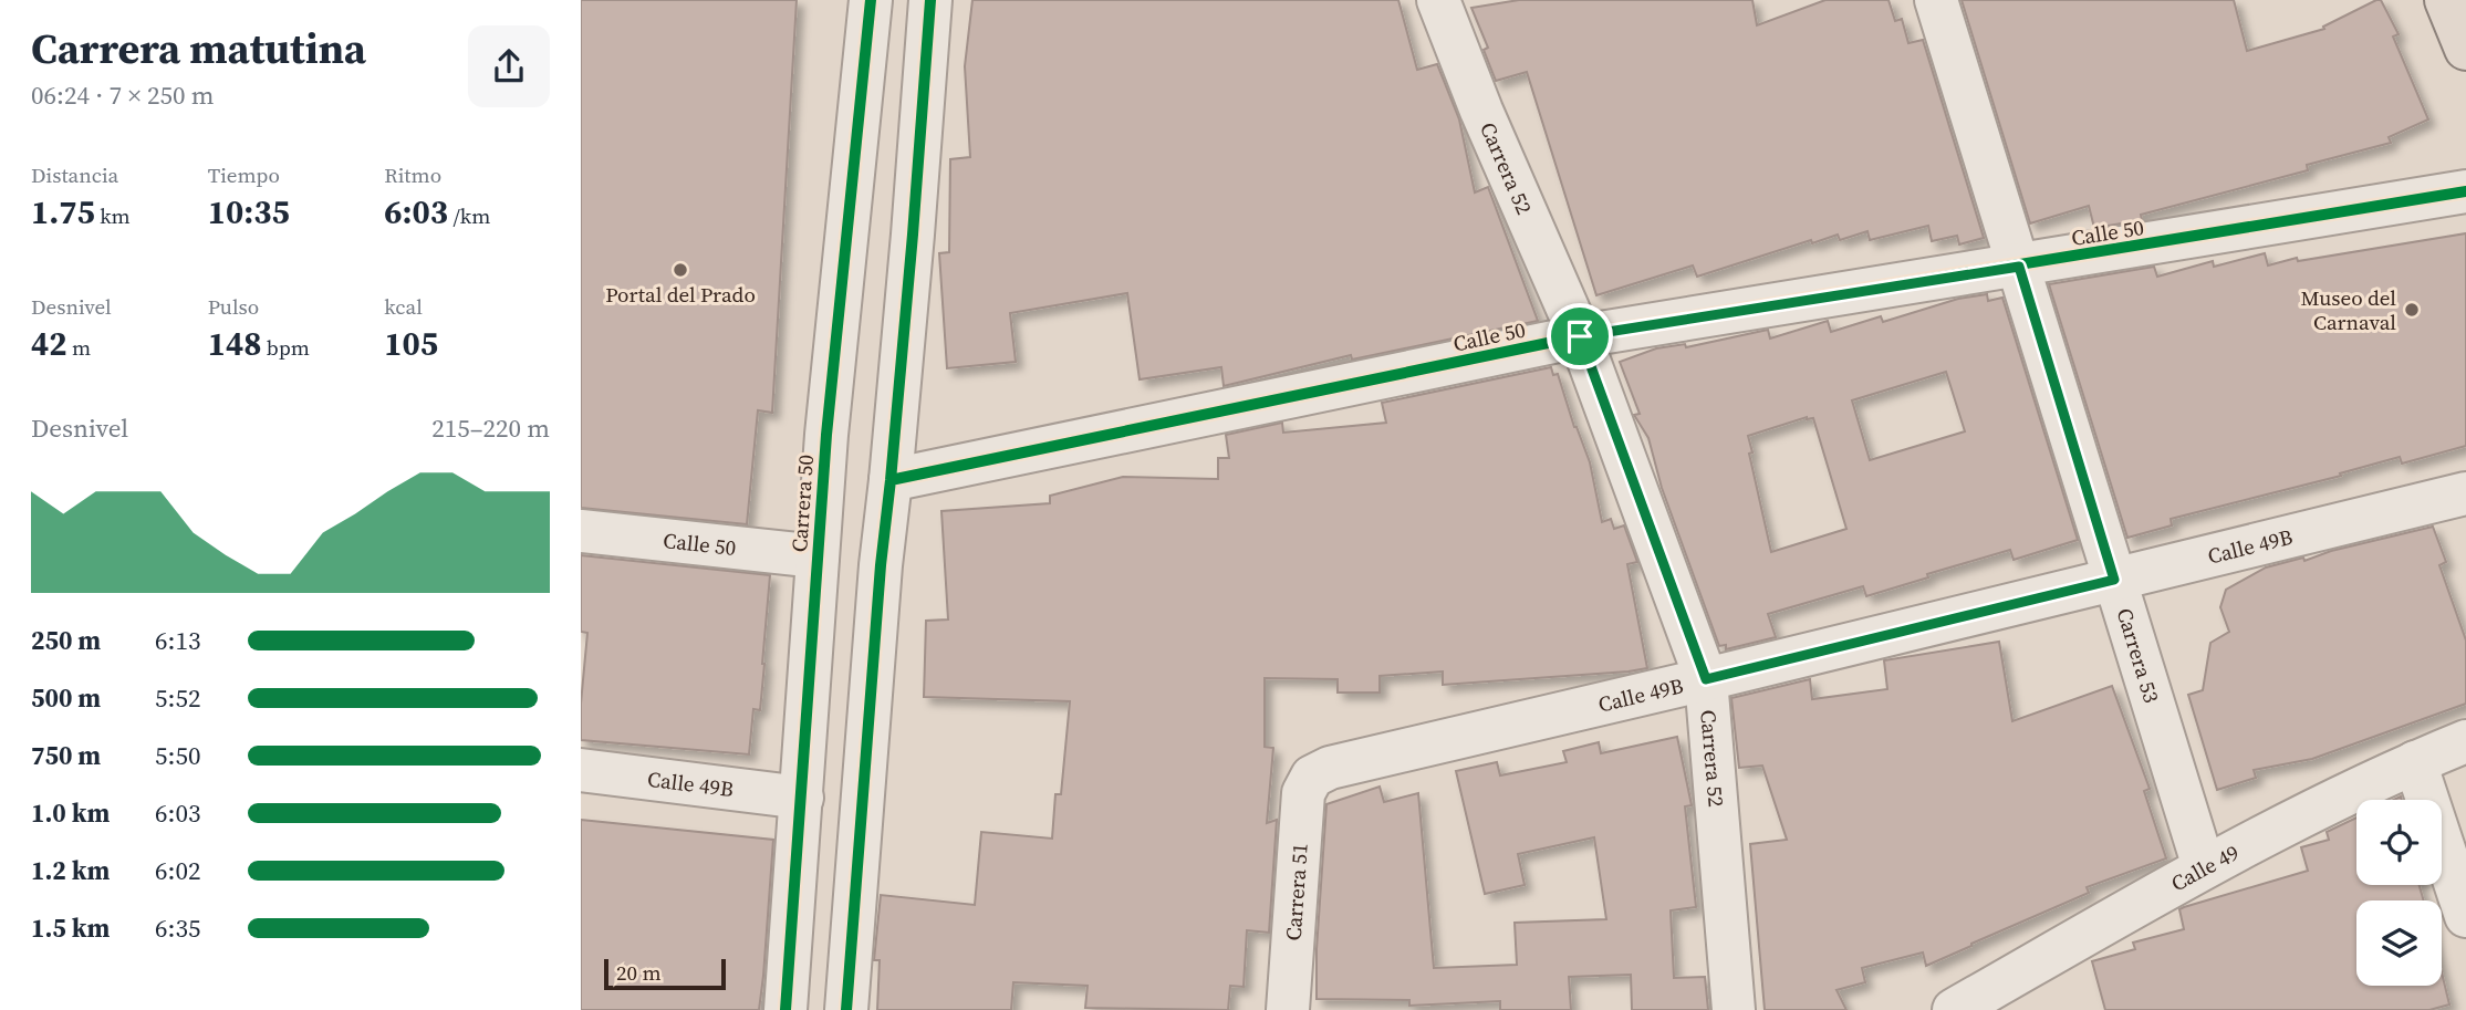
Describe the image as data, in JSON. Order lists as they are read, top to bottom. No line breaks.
{"streets":{"street":["Carrera 52","Calle 50","Carrera 50","Calle 49B","Carrera 53","Calle 49","Carrera 51"]},"crossings":[["Carrera 52","Calle 50"],["Carrera 52","Calle 49B"],["Calle 50","Carrera 50"],["Calle 50","Carrera 53"],["Carrera 50","Calle 49B"],["Calle 49B","Carrera 53"],["Calle 49B","Carrera 51"],["Carrera 53","Calle 49"]],"places":["Portal del Prado","Museo del Carnaval"],"scale_bar":"20 m","page":{"heading":["Carrera matutina","06:24 · 7 × 250 m"],"stats":[["Distancia","1.75 km"],["Tiempo","10:35"],["Ritmo","6:03 /km"],["Desnivel","42 m"],["Pulso","148 bpm"],["kcal","105"]],"chart":["Desnivel","215–220 m"],"list":[{"name":"250 m","note":"6:13"},{"name":"500 m","note":"5:52"},{"name":"750 m","note":"5:50"},{"name":"1.0 km","note":"6:03"},{"name":"1.2 km","note":"6:02"},{"name":"1.5 km","note":"6:35"}],"scale":"20 m"}}
